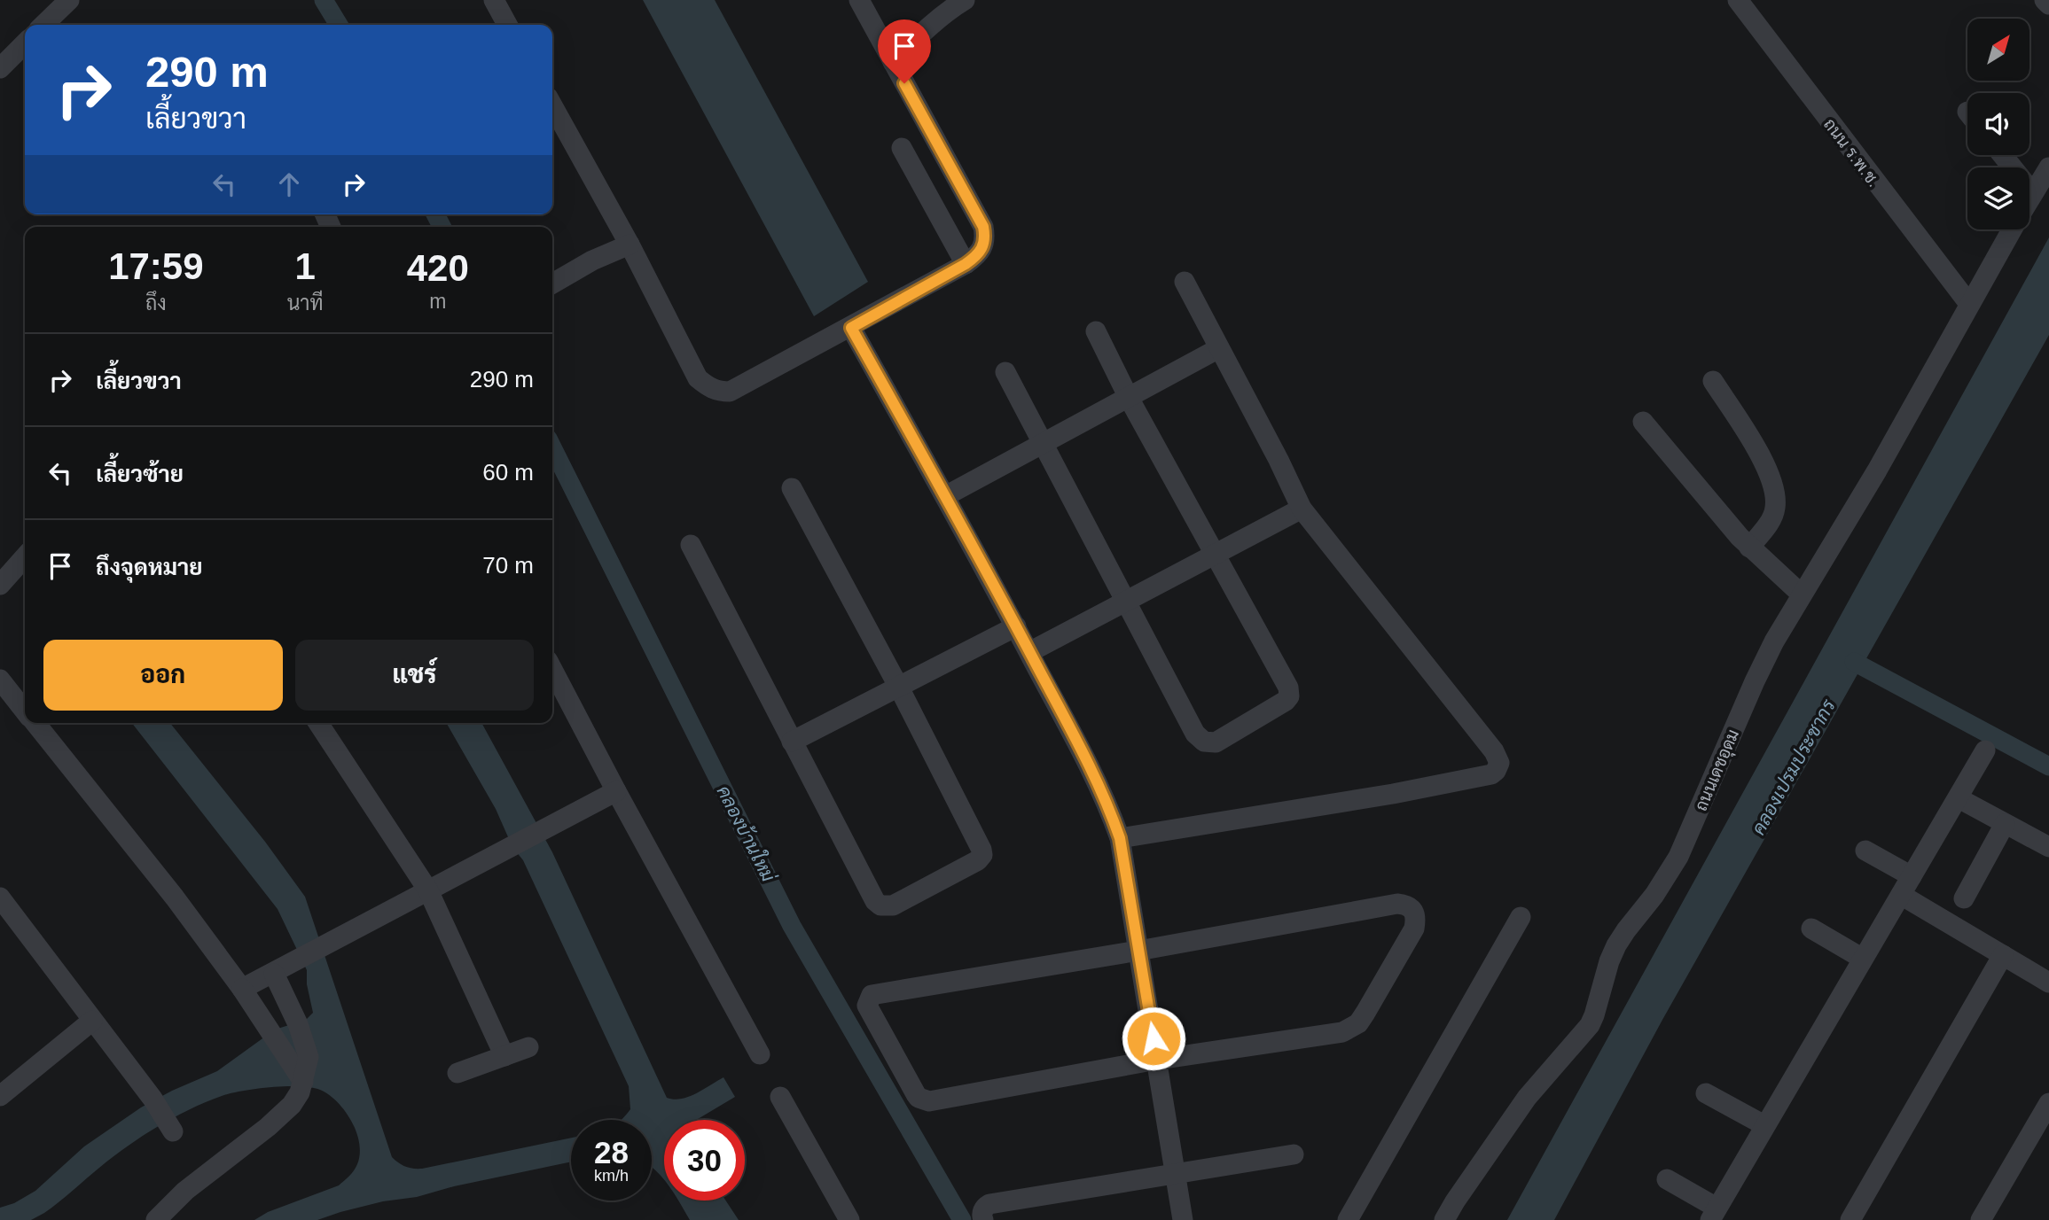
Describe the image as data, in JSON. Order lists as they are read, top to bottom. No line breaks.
{"streets":{"street":["ถนน ร.พ.ช.","ถนนเดชอุดม"]},"crossings":[["ถนน ร.พ.ช.","ถนนเดชอุดม"]],"water":["คลองเปรมประชากร","คลองบ้านใหม่"],"north":"top right","page":{"turn":["290 m","เลี้ยวขวา"],"eta":["17:59","ถึง","1","นาที","420","m"],"list":[{"name":"เลี้ยวขวา","value":"290 m"},{"name":"เลี้ยวซ้าย","value":"60 m"},{"name":"ถึงจุดหมาย","value":"70 m"}],"buttons":["ออก","แชร์"],"speed":"28 km/h","limit":"30"}}
